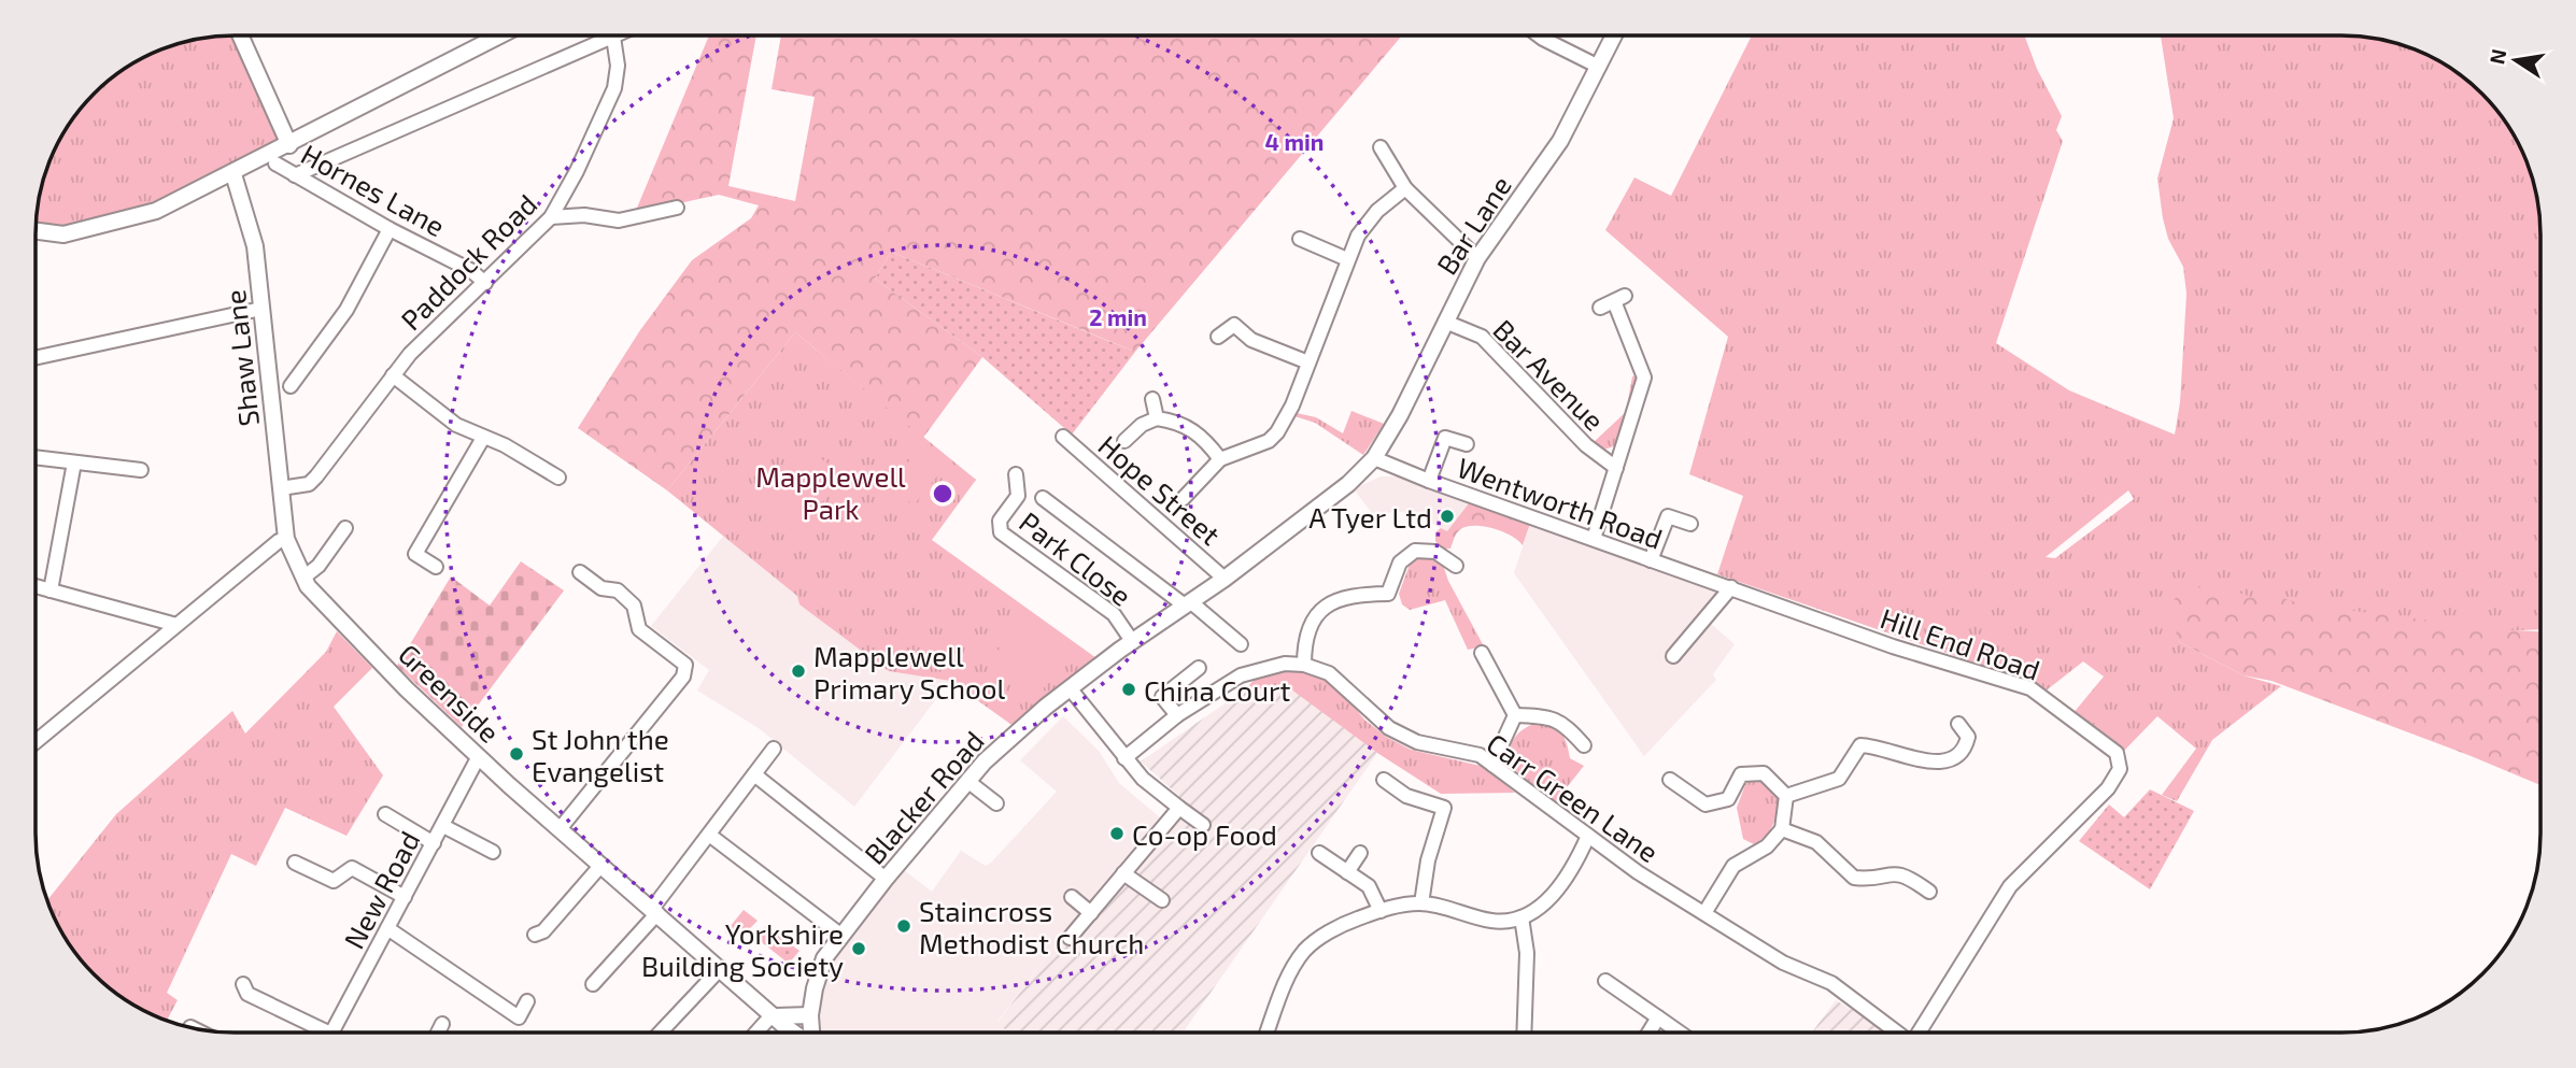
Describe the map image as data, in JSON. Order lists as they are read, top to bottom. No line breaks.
{"streets":{"main road":["Bar Lane","Shaw Lane","Greenside","Blacker Road"],"street":["Hornes Lane","Paddock Road","Bar Avenue","Hope Street","Wentworth Road","Park Close","Hill End Road","Carr Green Lane","New Road"]},"crossings":[["Hornes Lane","Paddock Road"],["Bar Lane","Bar Avenue"],["Bar Lane","Wentworth Road"],["Bar Lane","Blacker Road"],["Paddock Road","Shaw Lane"],["Shaw Lane","Greenside"],["Hope Street","Blacker Road"],["Wentworth Road","Hill End Road"],["Wentworth Road","Blacker Road"],["Park Close","Blacker Road"],["Greenside","New Road"]],"parks":["Mapplewell Park"],"places":["A Tyer Ltd","Mapplewell Primary School","China Court","St John the Evangelist","Co-op Food","Staincross Methodist Church","Yorkshire Building Society"],"north":"left","rings":["4 min","2 min"]}
